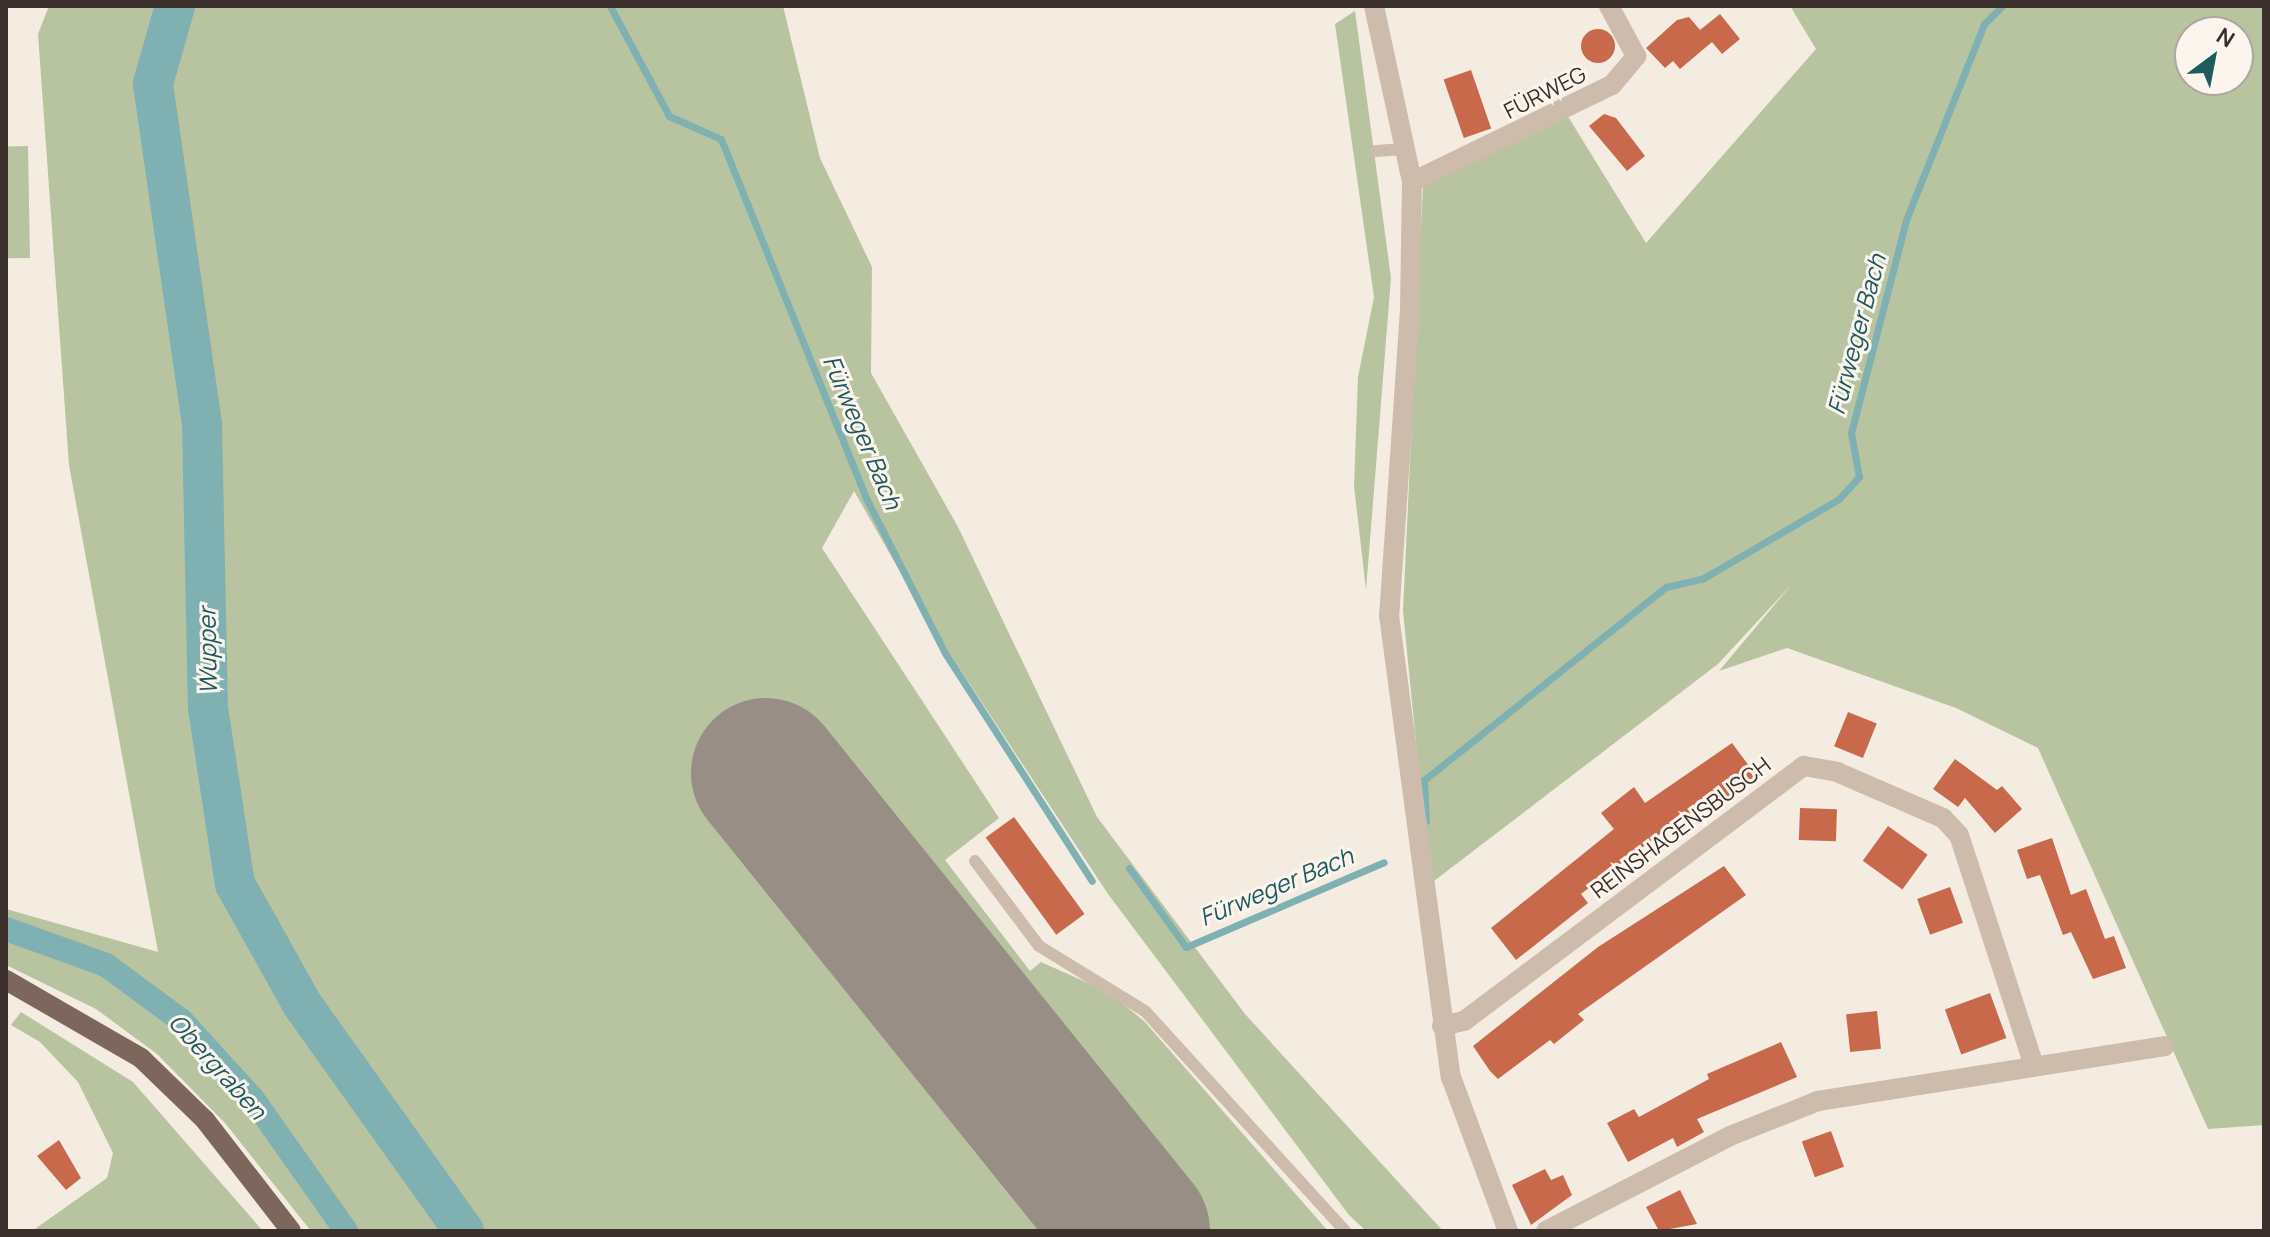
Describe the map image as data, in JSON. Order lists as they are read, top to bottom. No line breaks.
{"streets":{"street":["FÜRWEG","REINSHAGENSBUSCH"]},"water":["Fürweger Bach","Wupper","Obergraben"],"north":"top right"}
